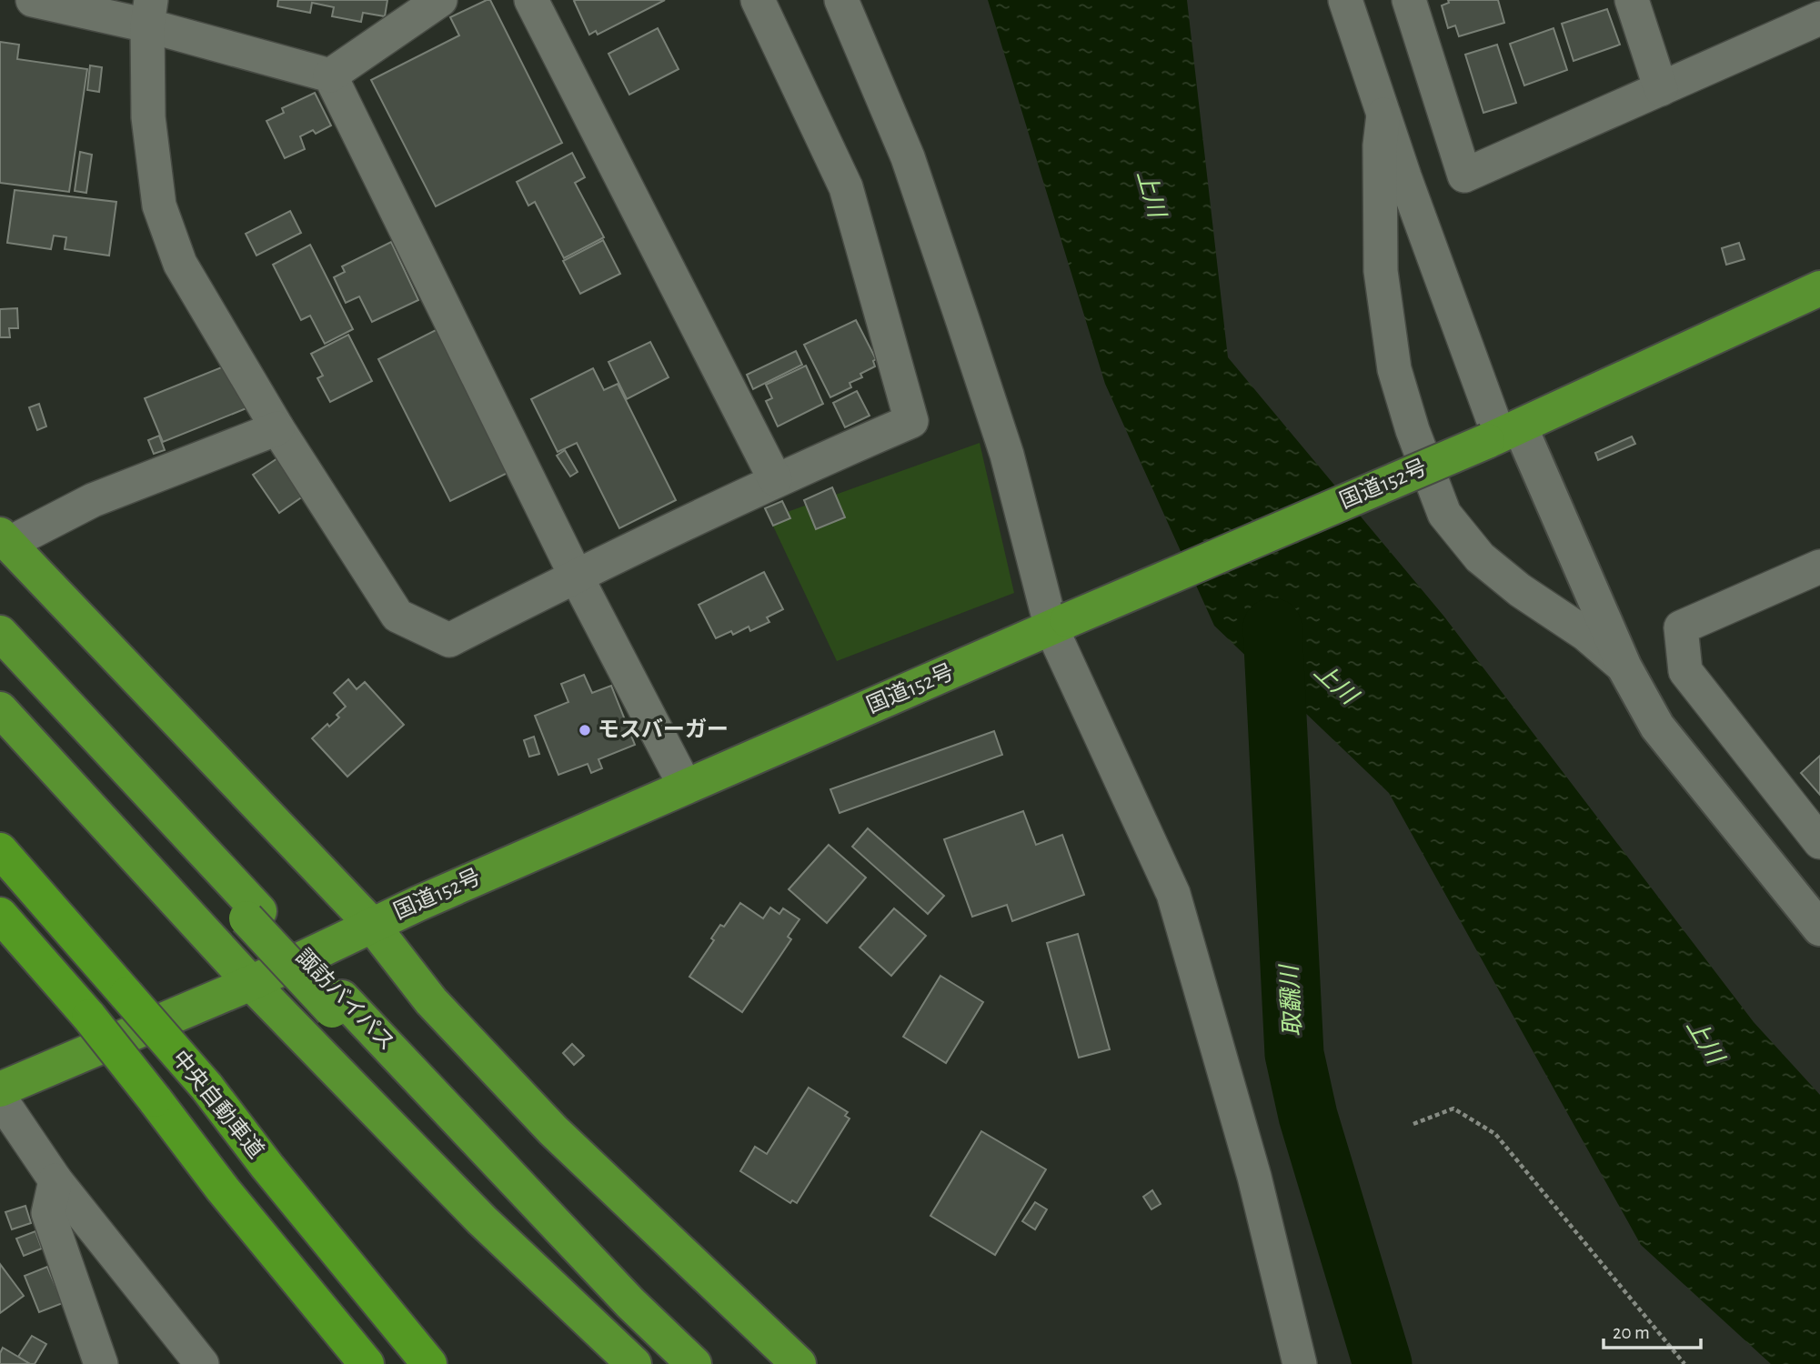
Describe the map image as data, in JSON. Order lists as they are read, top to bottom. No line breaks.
{"streets":{"highway":["国道152号","諏訪バイパス","中央自動車道"]},"water":["上川","取飜川"],"places":["モスバーガー"],"scale_bar":"20 m"}
